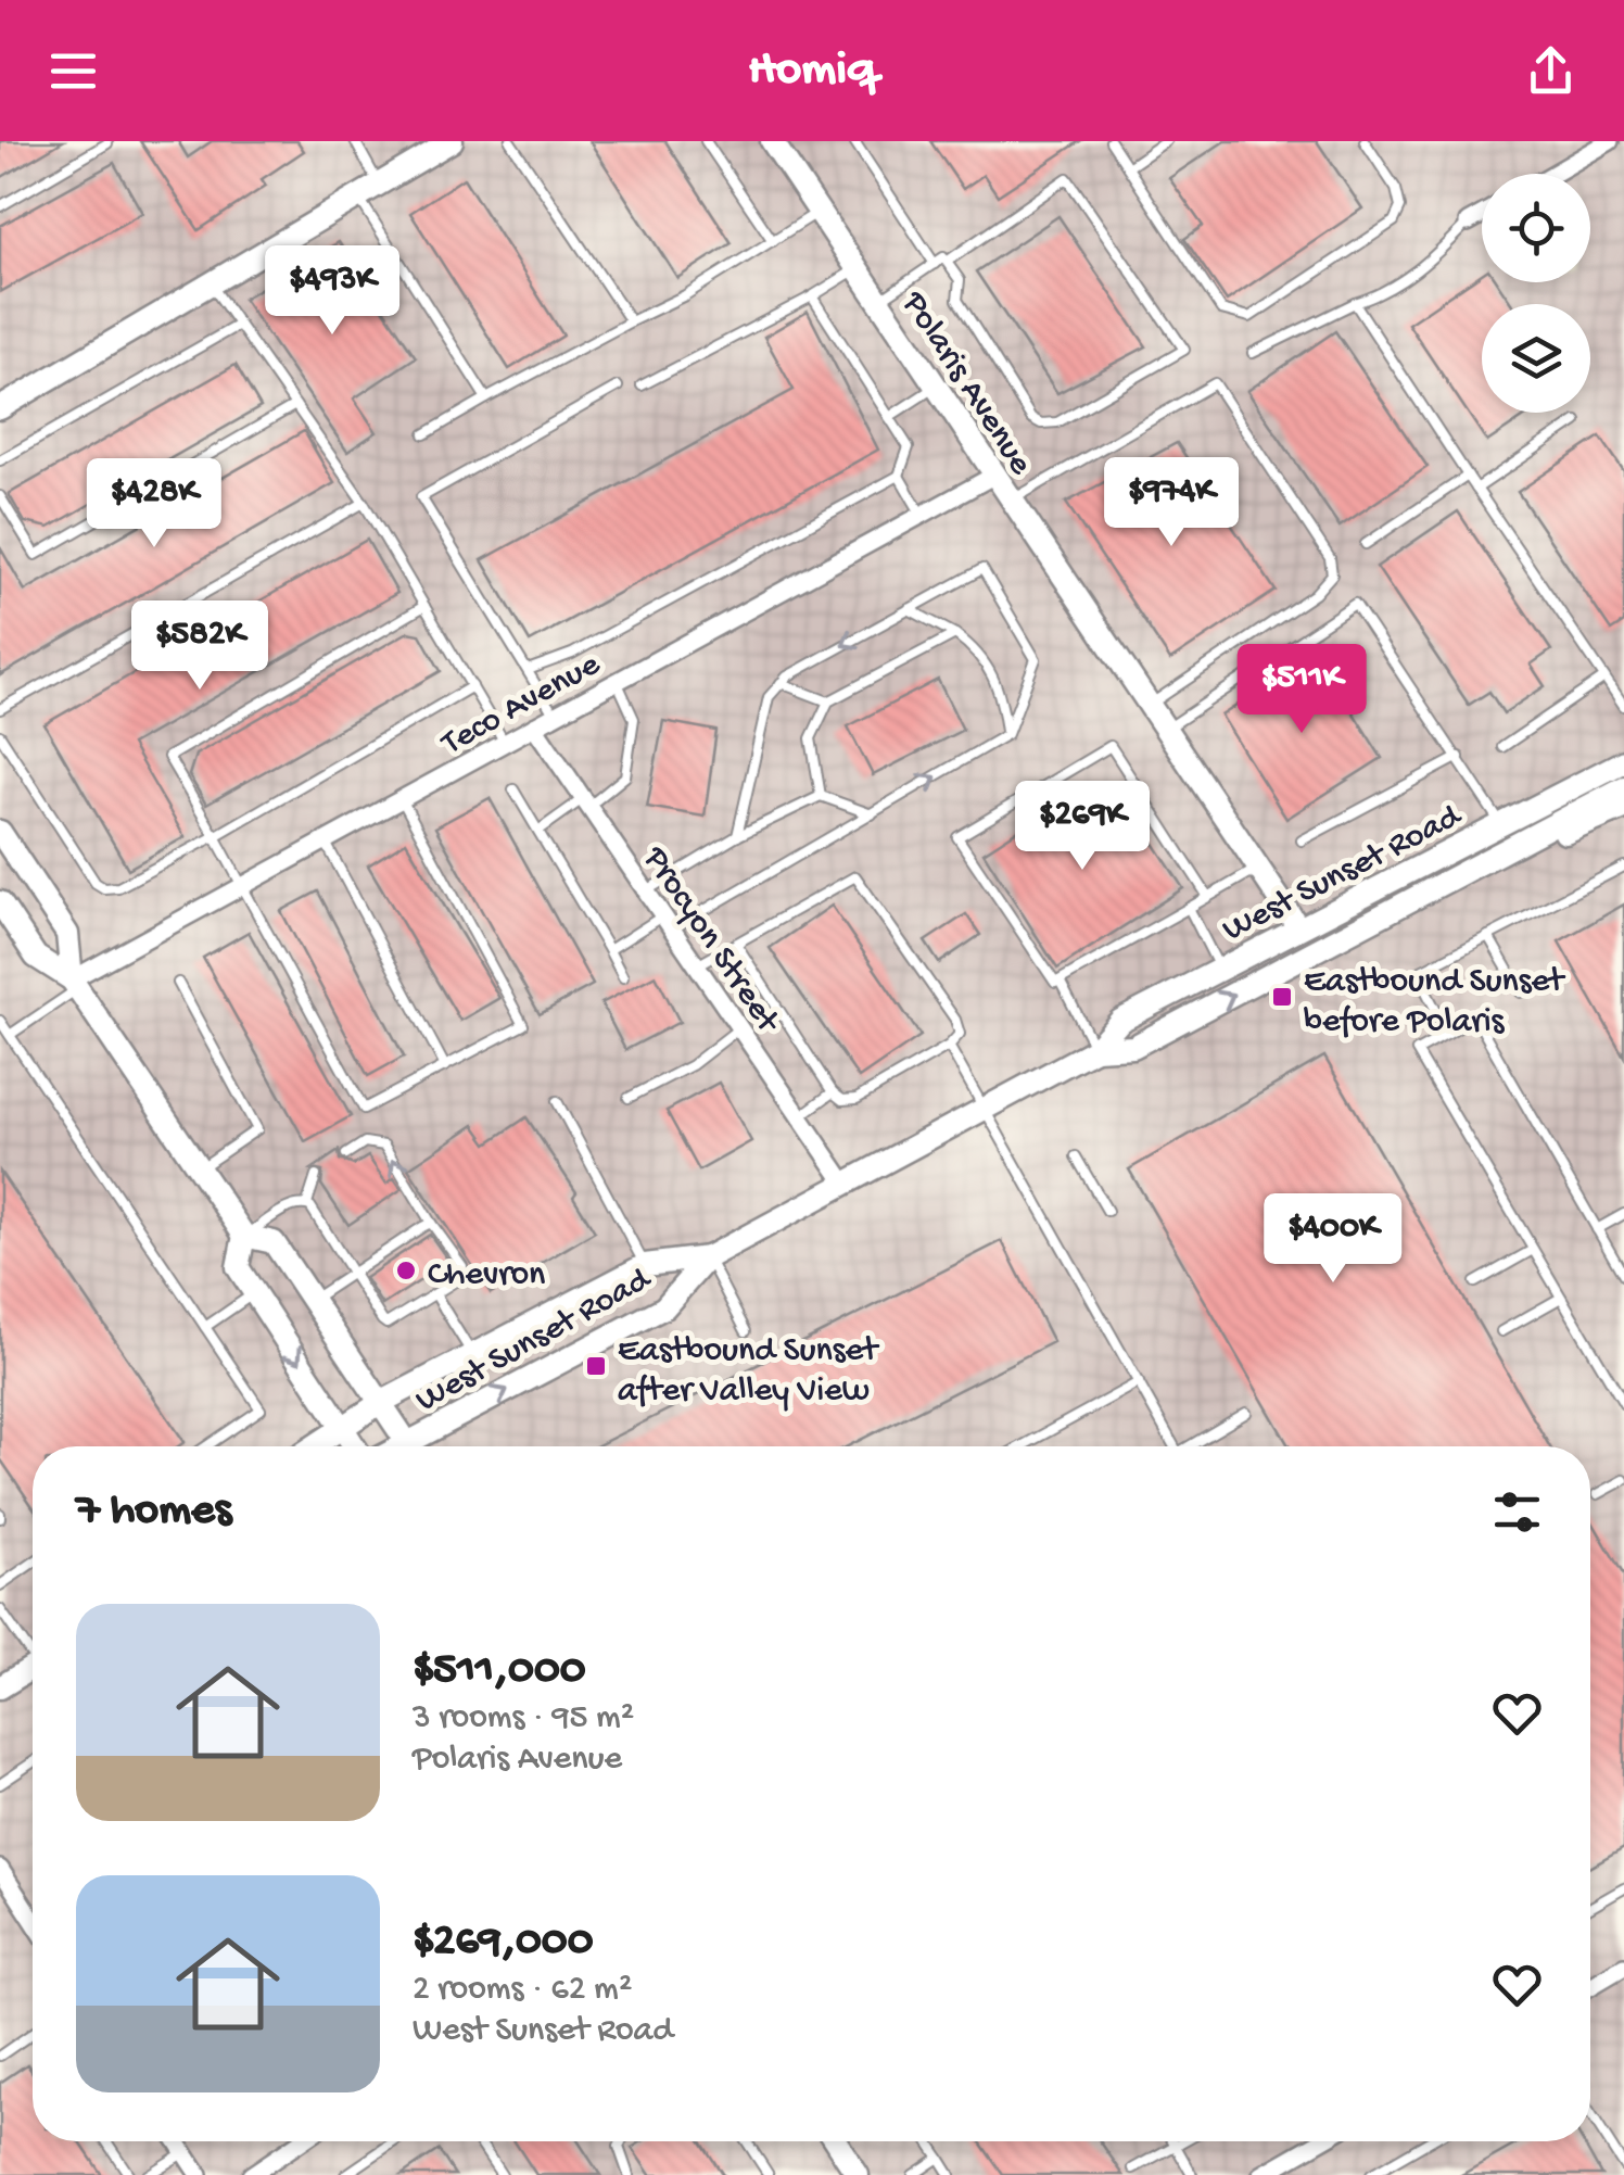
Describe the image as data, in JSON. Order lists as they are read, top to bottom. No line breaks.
{"streets":{"main road":["Polaris Avenue","West Sunset Road"],"street":["Teco Avenue","Procyon Street"]},"crossings":[["Polaris Avenue","Teco Avenue"],["Polaris Avenue","West Sunset Road"],["Teco Avenue","Procyon Street"],["West Sunset Road","Procyon Street"]],"places":{"transit":["Eastbound Sunset before Polaris","Eastbound Sunset after Valley View"],"other":["Chevron"]},"page":{"header":"Homiq","price":["$493K","$974K","$428K","$582K","$511K","$269K","$400K"],"heading":"7 homes","list":[{"name":"$511,000","note":"3 rooms · 95 m² · Polaris Avenue"},{"name":"$269,000","note":"2 rooms · 62 m² · West Sunset Road"}]}}
